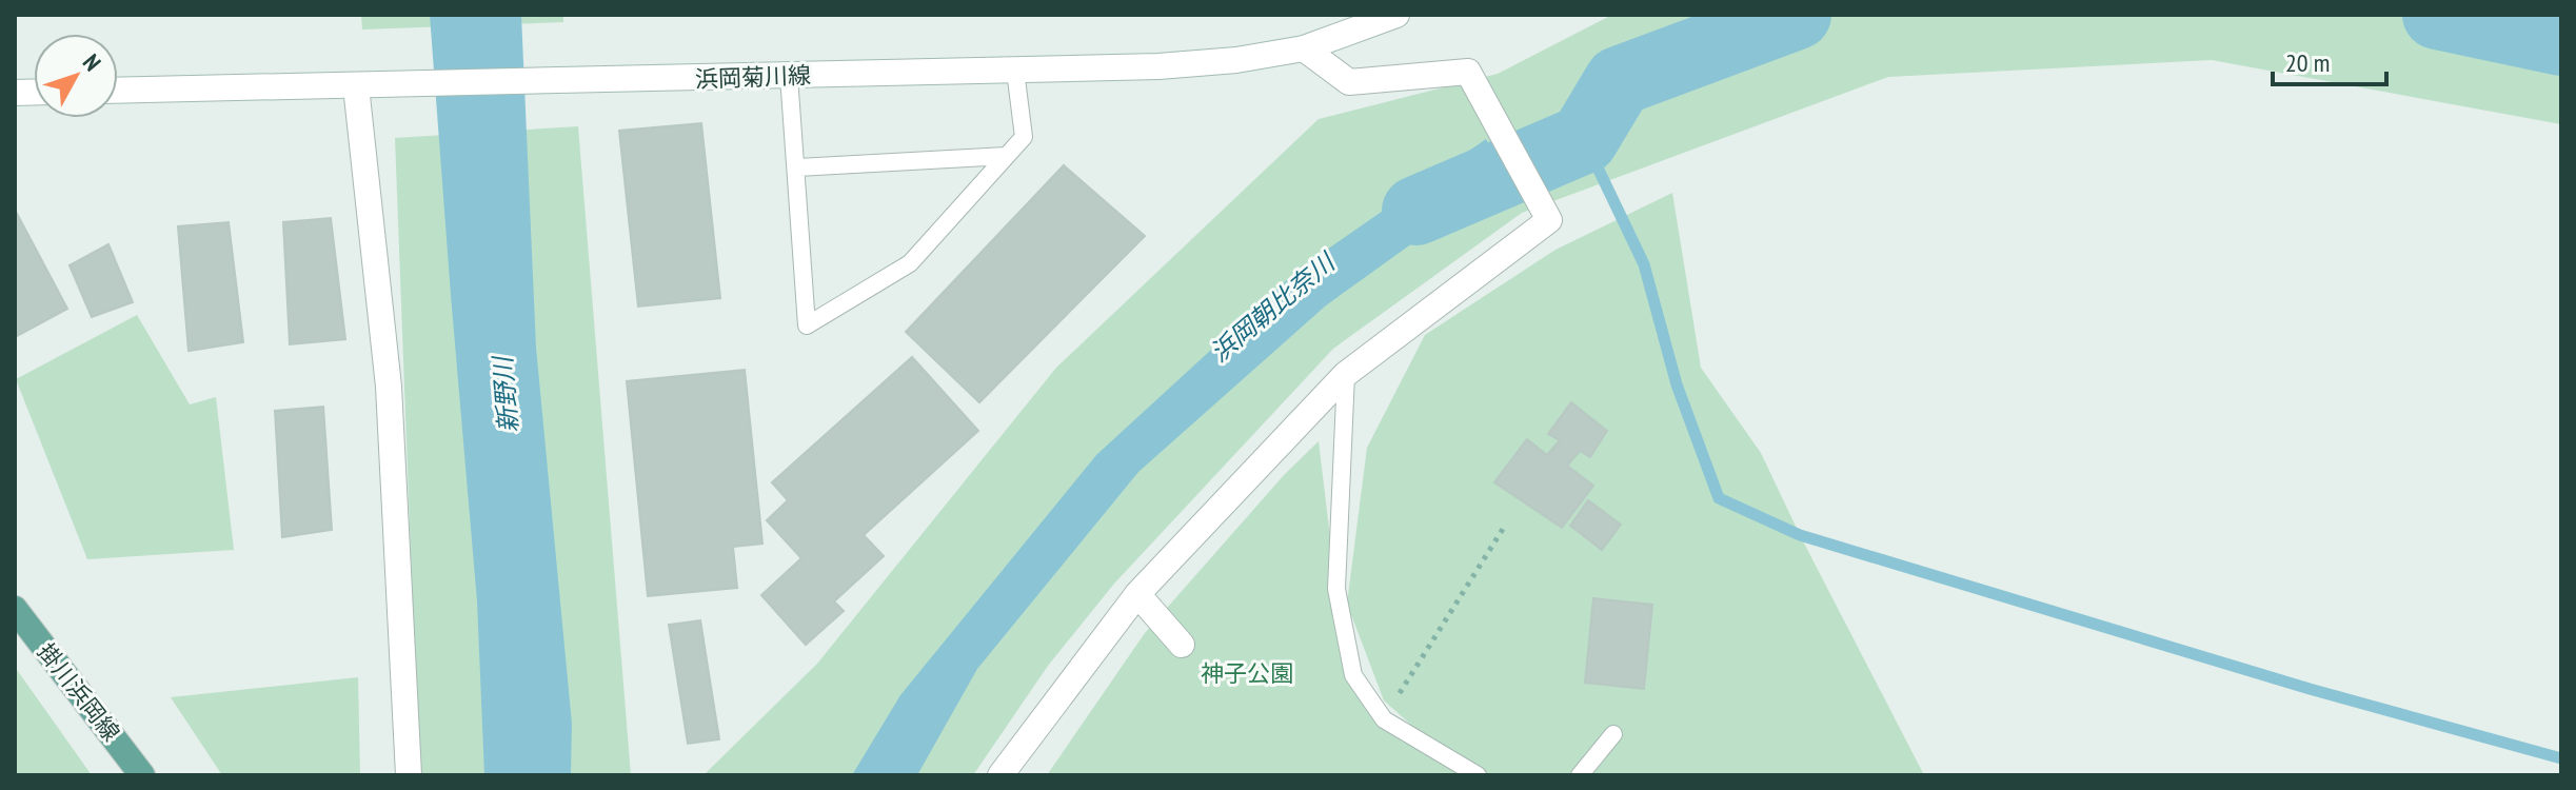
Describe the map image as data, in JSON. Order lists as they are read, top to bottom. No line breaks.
{"streets":{"main road":["掛川浜岡線"],"street":["浜岡菊川線"]},"water":["浜岡朝比奈川","新野川"],"parks":["神子公園"],"scale_bar":"20 m","north":"top right"}
